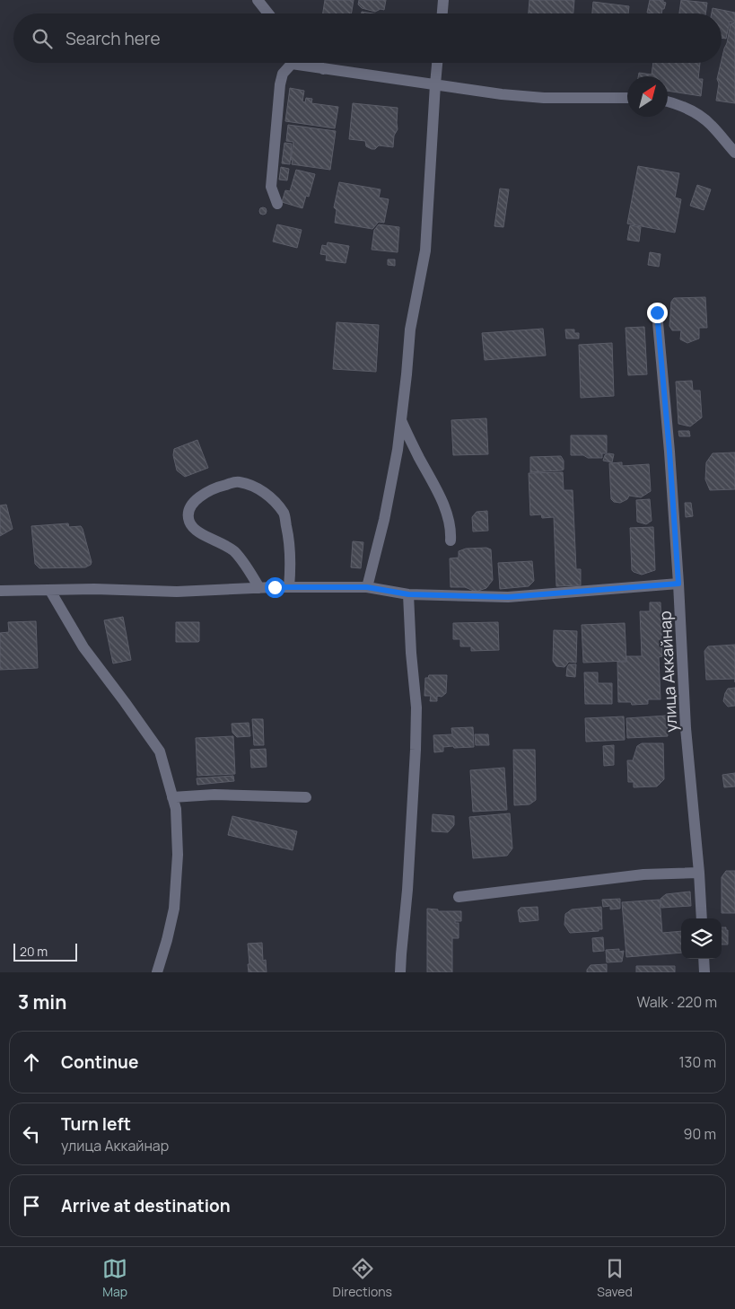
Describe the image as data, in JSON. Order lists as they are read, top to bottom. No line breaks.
{"streets":{"street":["улица Аккайнар"]},"scale_bar":"20 m","north":"top right","page":{"search":"Search here","scale":"20 m","heading":["3 min","Walk · 220 m"],"list":[["Continue","130 m"],["Turn left","улица Аккайнар","90 m"],"Arrive at destination"],"nav":["Map","Directions","Saved"]}}
